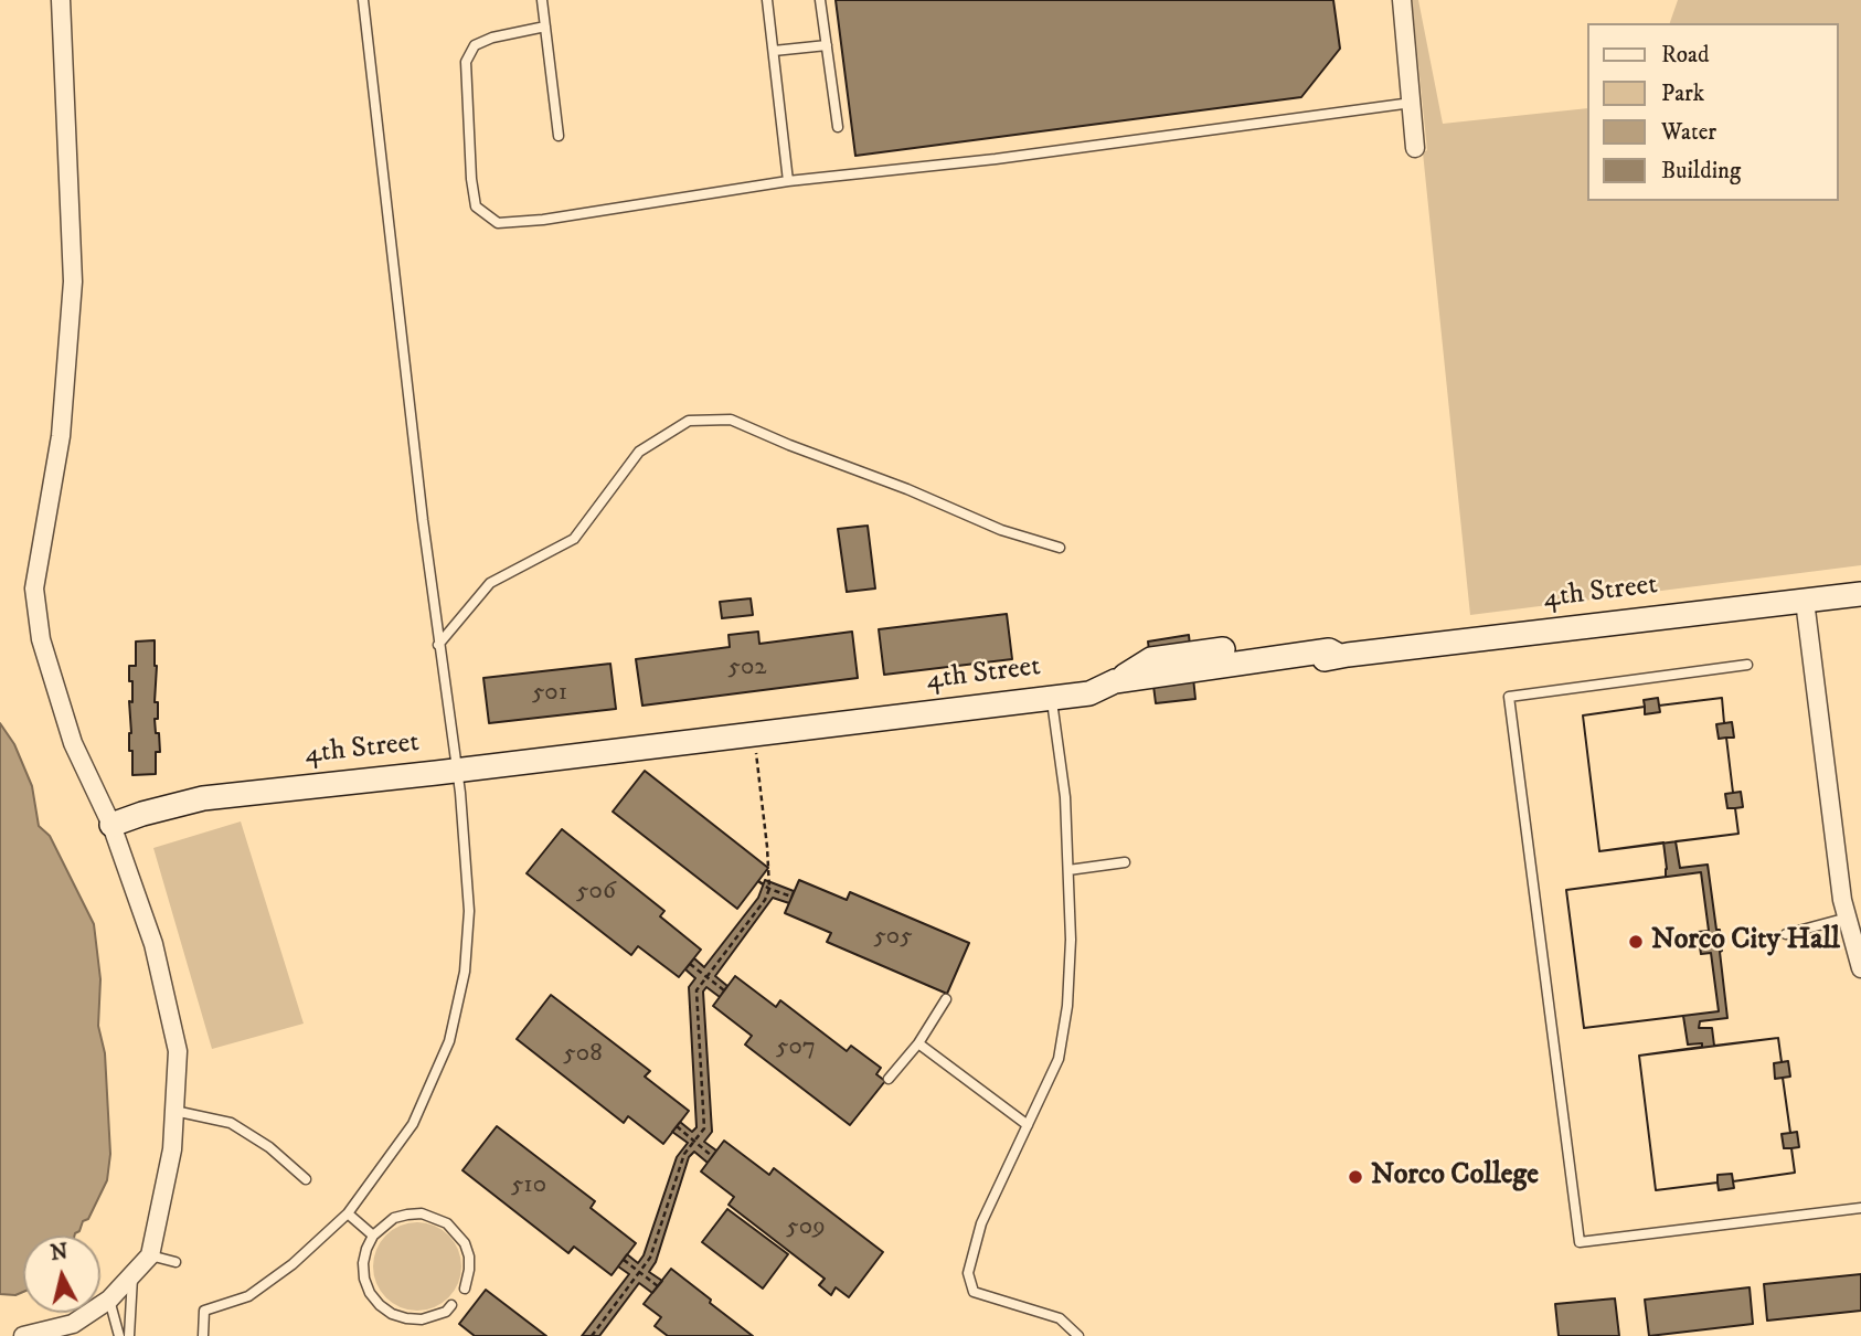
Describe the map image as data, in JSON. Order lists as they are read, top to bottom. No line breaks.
{"streets":{"street":["4th Street"]},"places":["Norco City Hall","Norco College"],"house_numbers":["502","501","506","505","507","508","510","509"],"legend":["Road","Park","Water","Building"],"north":"top"}
